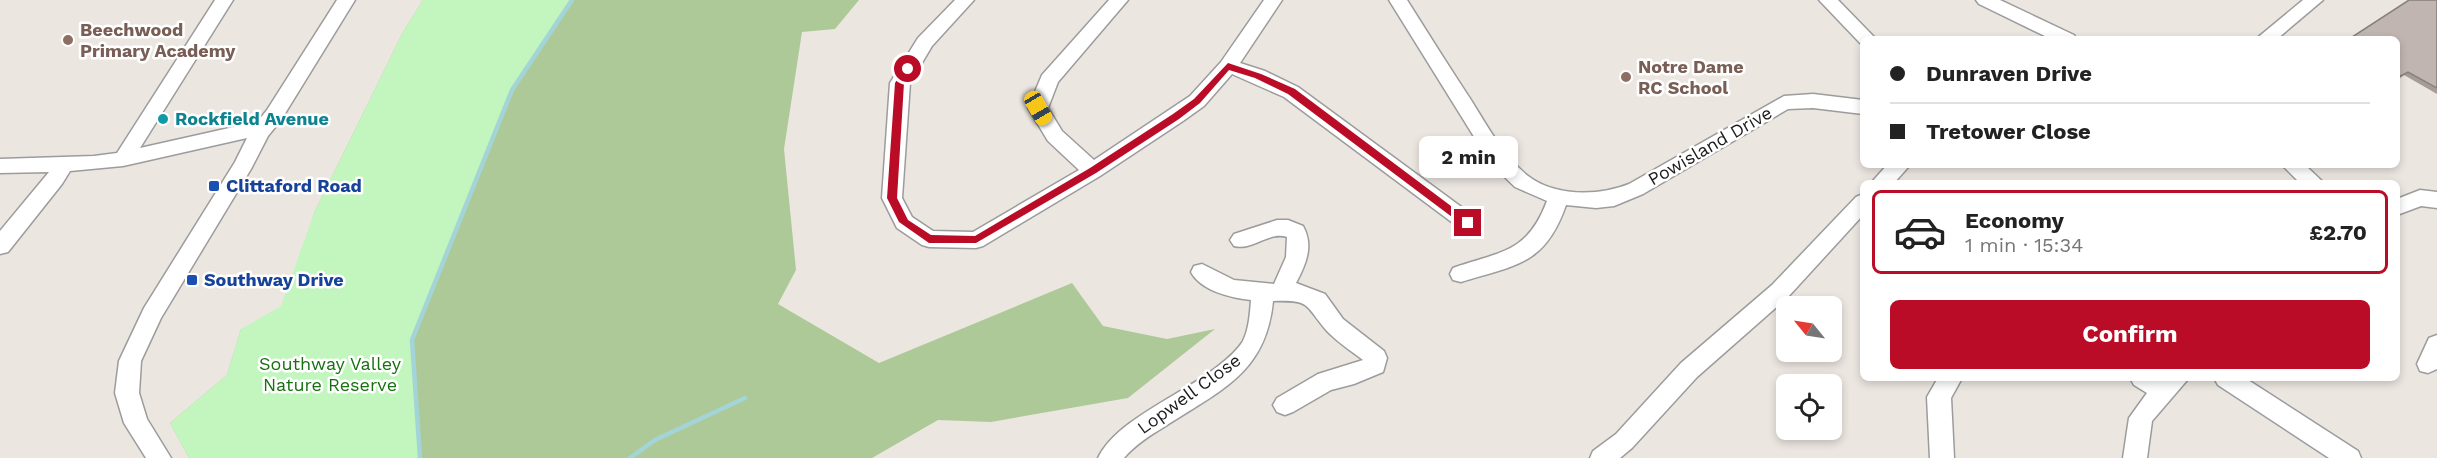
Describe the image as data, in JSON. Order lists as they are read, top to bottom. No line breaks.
{"streets":{"street":["Powisland Drive","Lopwell Close"]},"parks":["Southway Valley Nature Reserve"],"places":{"other":["Beechwood Primary Academy","Notre Dame RC School","Rockfield Avenue"],"transit":["Clittaford Road","Southway Drive"]},"north":"top left","page":{"banner":["Dunraven Drive","Tretower Close"],"bubble":"2 min","list":[{"name":"Economy","note":"1 min · 15:34","value":"£2.70"}],"buttons":"Confirm"}}
